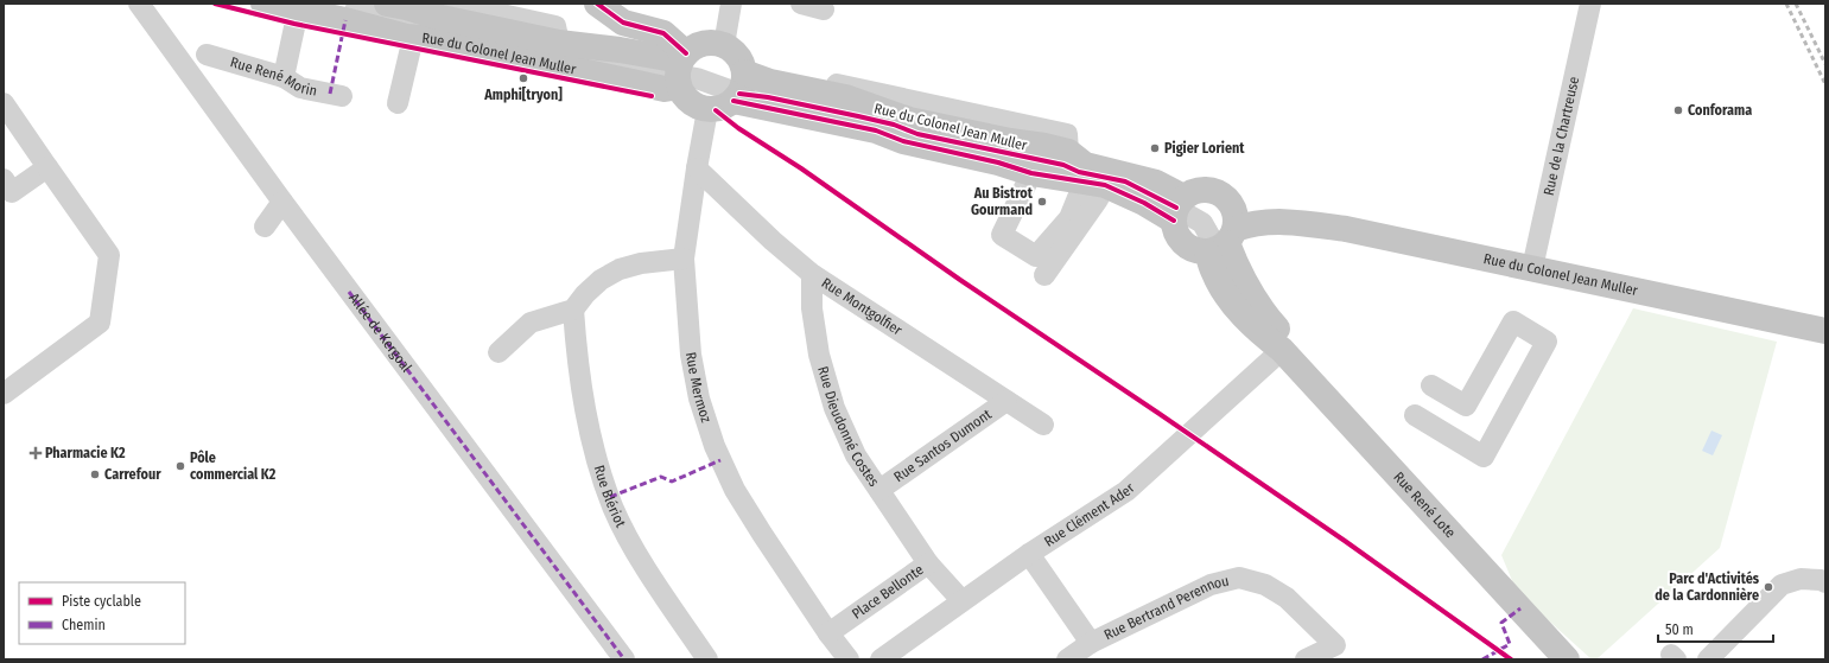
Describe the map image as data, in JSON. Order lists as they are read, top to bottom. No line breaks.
{"streets":{"main road":["Rue du Colonel Jean Muller","Rue René Lote"],"street":["Rue René Morin","Rue de la Chartreuse","Rue Montgolfier","Allée de Kergoal","Rue Mermoz","Rue Dieudonné Costes","Rue Santos Dumont","Rue Blériot","Rue Clément Ader","Place Bellonte","Rue Bertrand Perennou"]},"crossings":[["Rue du Colonel Jean Muller","Rue de la Chartreuse"],["Rue du Colonel Jean Muller","Rue Mermoz"],["Rue du Colonel Jean Muller","Rue René Lote"],["Rue Montgolfier","Rue Mermoz"],["Rue Montgolfier","Rue Dieudonné Costes"],["Rue Montgolfier","Rue Santos Dumont"],["Rue Mermoz","Place Bellonte"],["Rue Dieudonné Costes","Rue Santos Dumont"],["Rue Dieudonné Costes","Place Bellonte"],["Rue René Lote","Rue Clément Ader"],["Rue Clément Ader","Place Bellonte"]],"places":{"other":["Amphi[tryon]","Conforama","Pigier Lorient","Au Bistrot Gourmand","Pôle commercial K2","Carrefour","Parc d'Activités de la Cardonnière"],"health":["Pharmacie K2"]},"legend":["Piste cyclable","Chemin"],"scale_bar":"50 m"}
